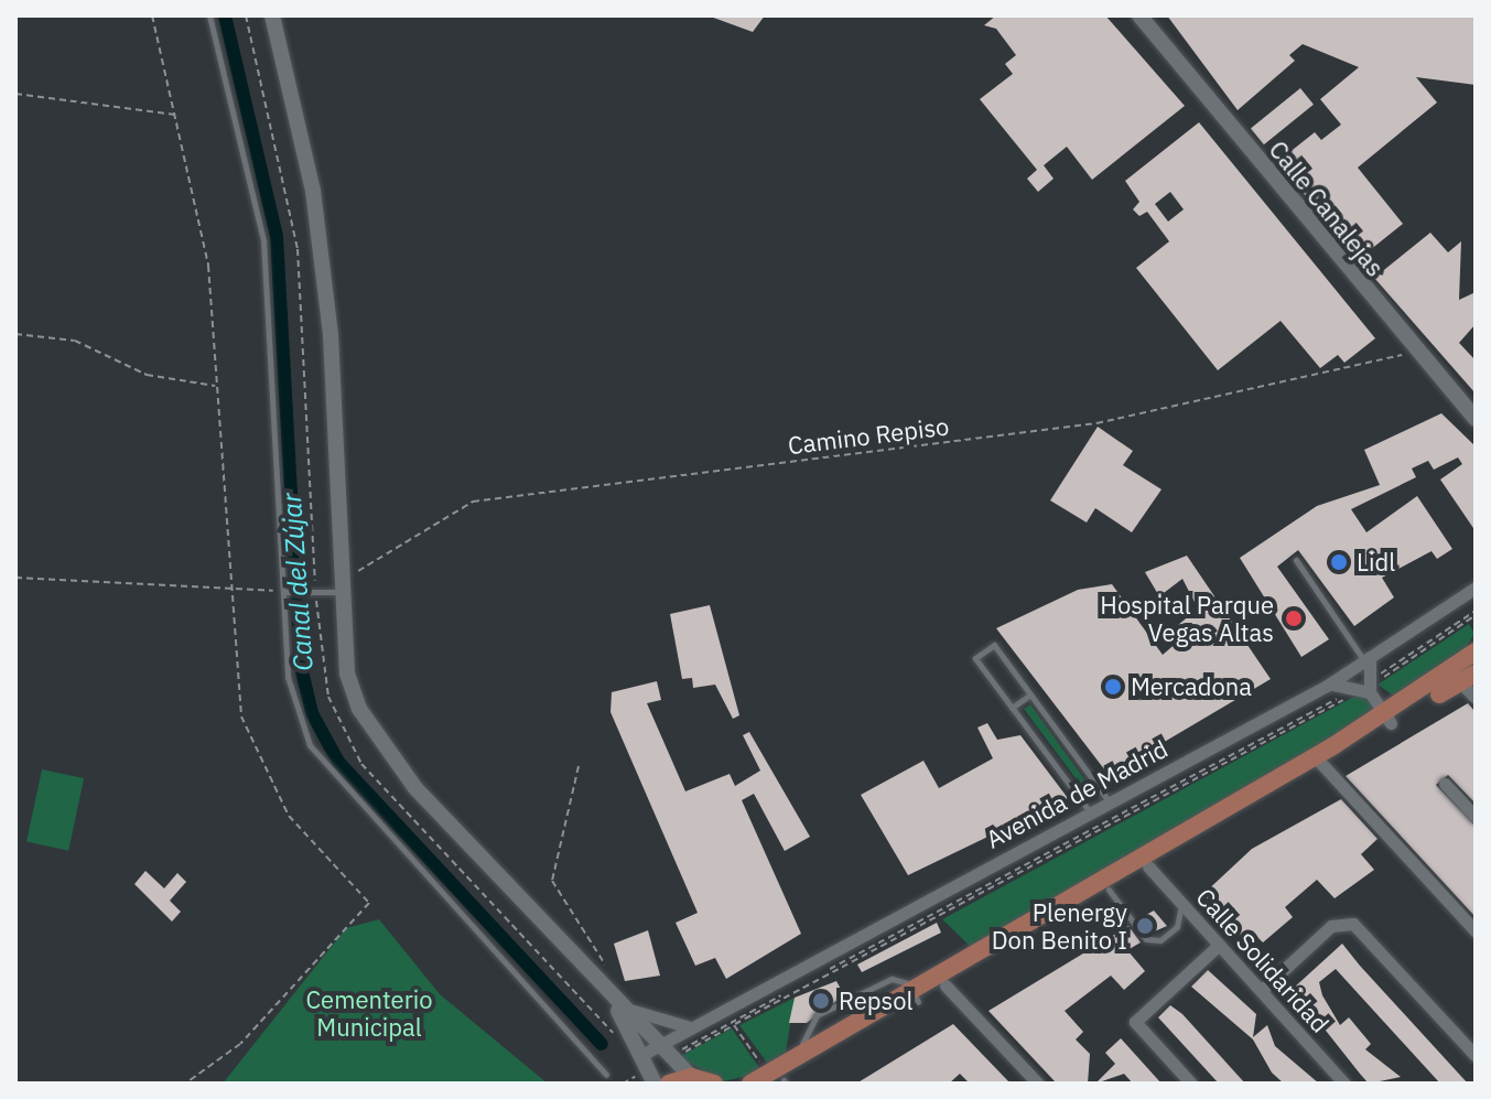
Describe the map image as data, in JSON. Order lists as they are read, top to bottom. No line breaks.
{"streets":{"street":["Calle Canalejas","Avenida de Madrid","Calle Solidaridad"],"path":["Camino Repiso"]},"crossings":[["Calle Canalejas","Camino Repiso"]],"water":["Canal del Zújar"],"parks":["Cementerio Municipal"],"places":["Lidl","Hospital Parque Vegas Altas","Mercadona","Plenergy Don Benito I","Repsol"]}
